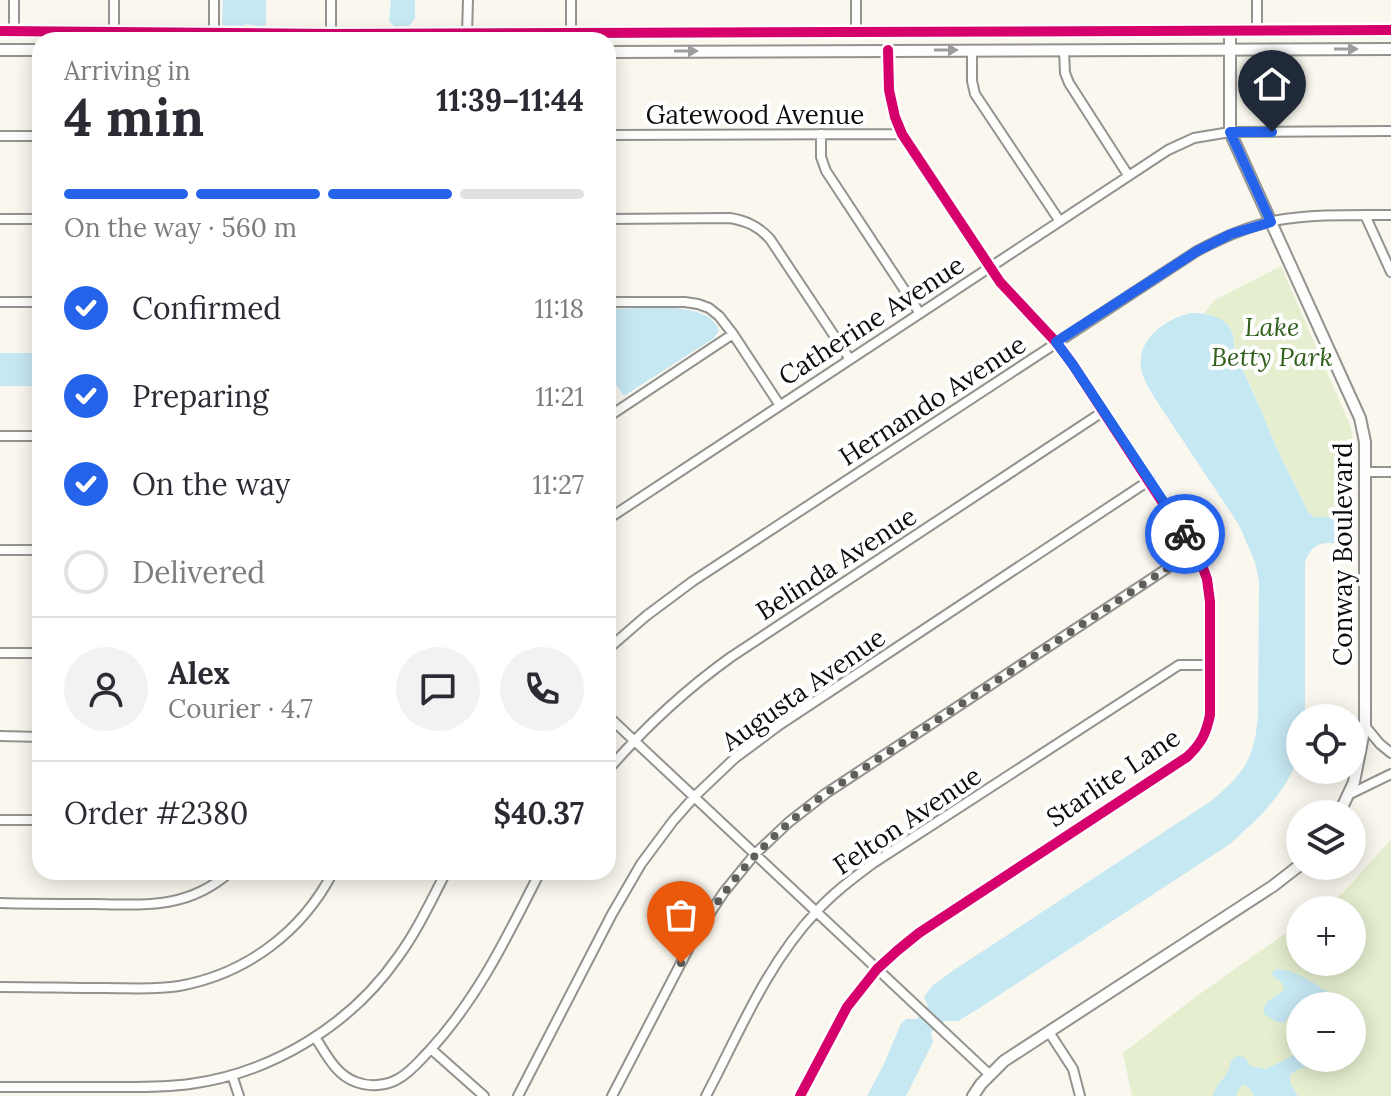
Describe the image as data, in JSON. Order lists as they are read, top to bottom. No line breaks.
{"streets":{"street":["Gatewood Avenue","Catherine Avenue","Hernando Avenue","Conway Boulevard","Belinda Avenue","Augusta Avenue","Starlite Lane","Felton Avenue"]},"crossings":[["Gatewood Avenue","Starlite Lane"],["Catherine Avenue","Conway Boulevard"],["Catherine Avenue","Starlite Lane"],["Hernando Avenue","Conway Boulevard"],["Hernando Avenue","Starlite Lane"],["Belinda Avenue","Starlite Lane"],["Augusta Avenue","Starlite Lane"],["Starlite Lane","Felton Avenue"]],"parks":["Lake Betty Park"],"page":{"heading":["4 min","Arriving in","11:39–11:44"],"panel":["Alex","Courier · 4.7","Order #2380","$40.37"],"bar":"On the way · 560 m","list":[["Confirmed","11:18"],["Preparing","11:21"],["On the way","11:27"],"Delivered"],"map_buttons":["+","−"]}}
